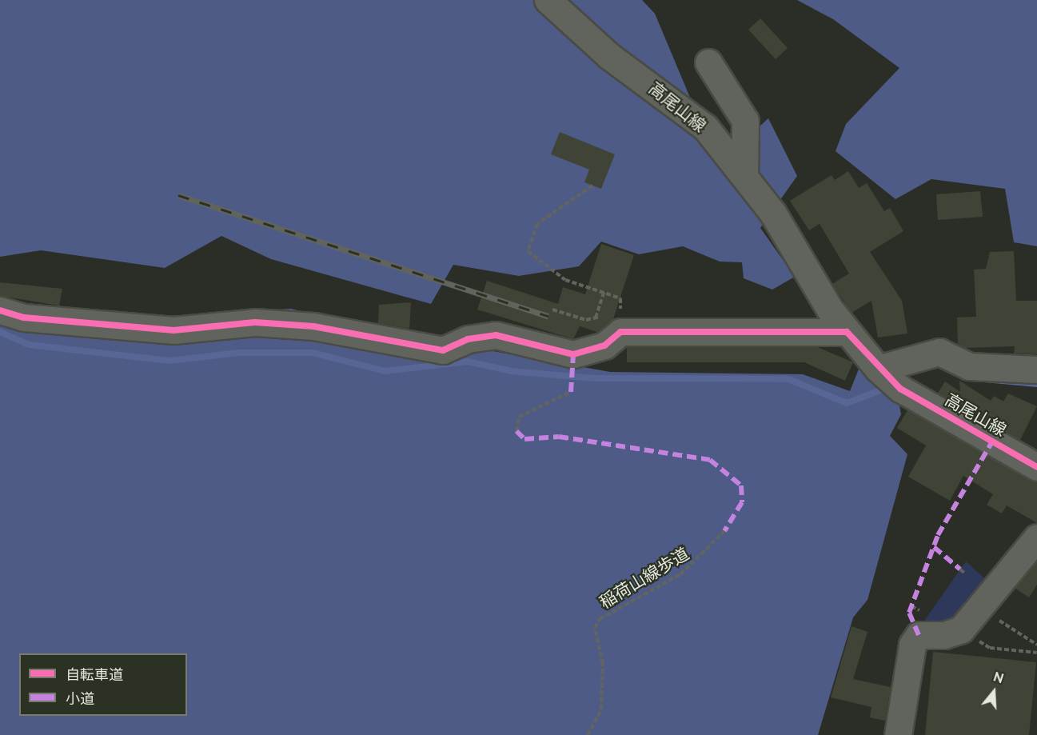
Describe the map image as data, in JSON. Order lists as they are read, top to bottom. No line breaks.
{"streets":{"street":["高尾山線"],"path":["稲荷山線歩道"]},"legend":["自転車道","小道"],"north":"top"}
